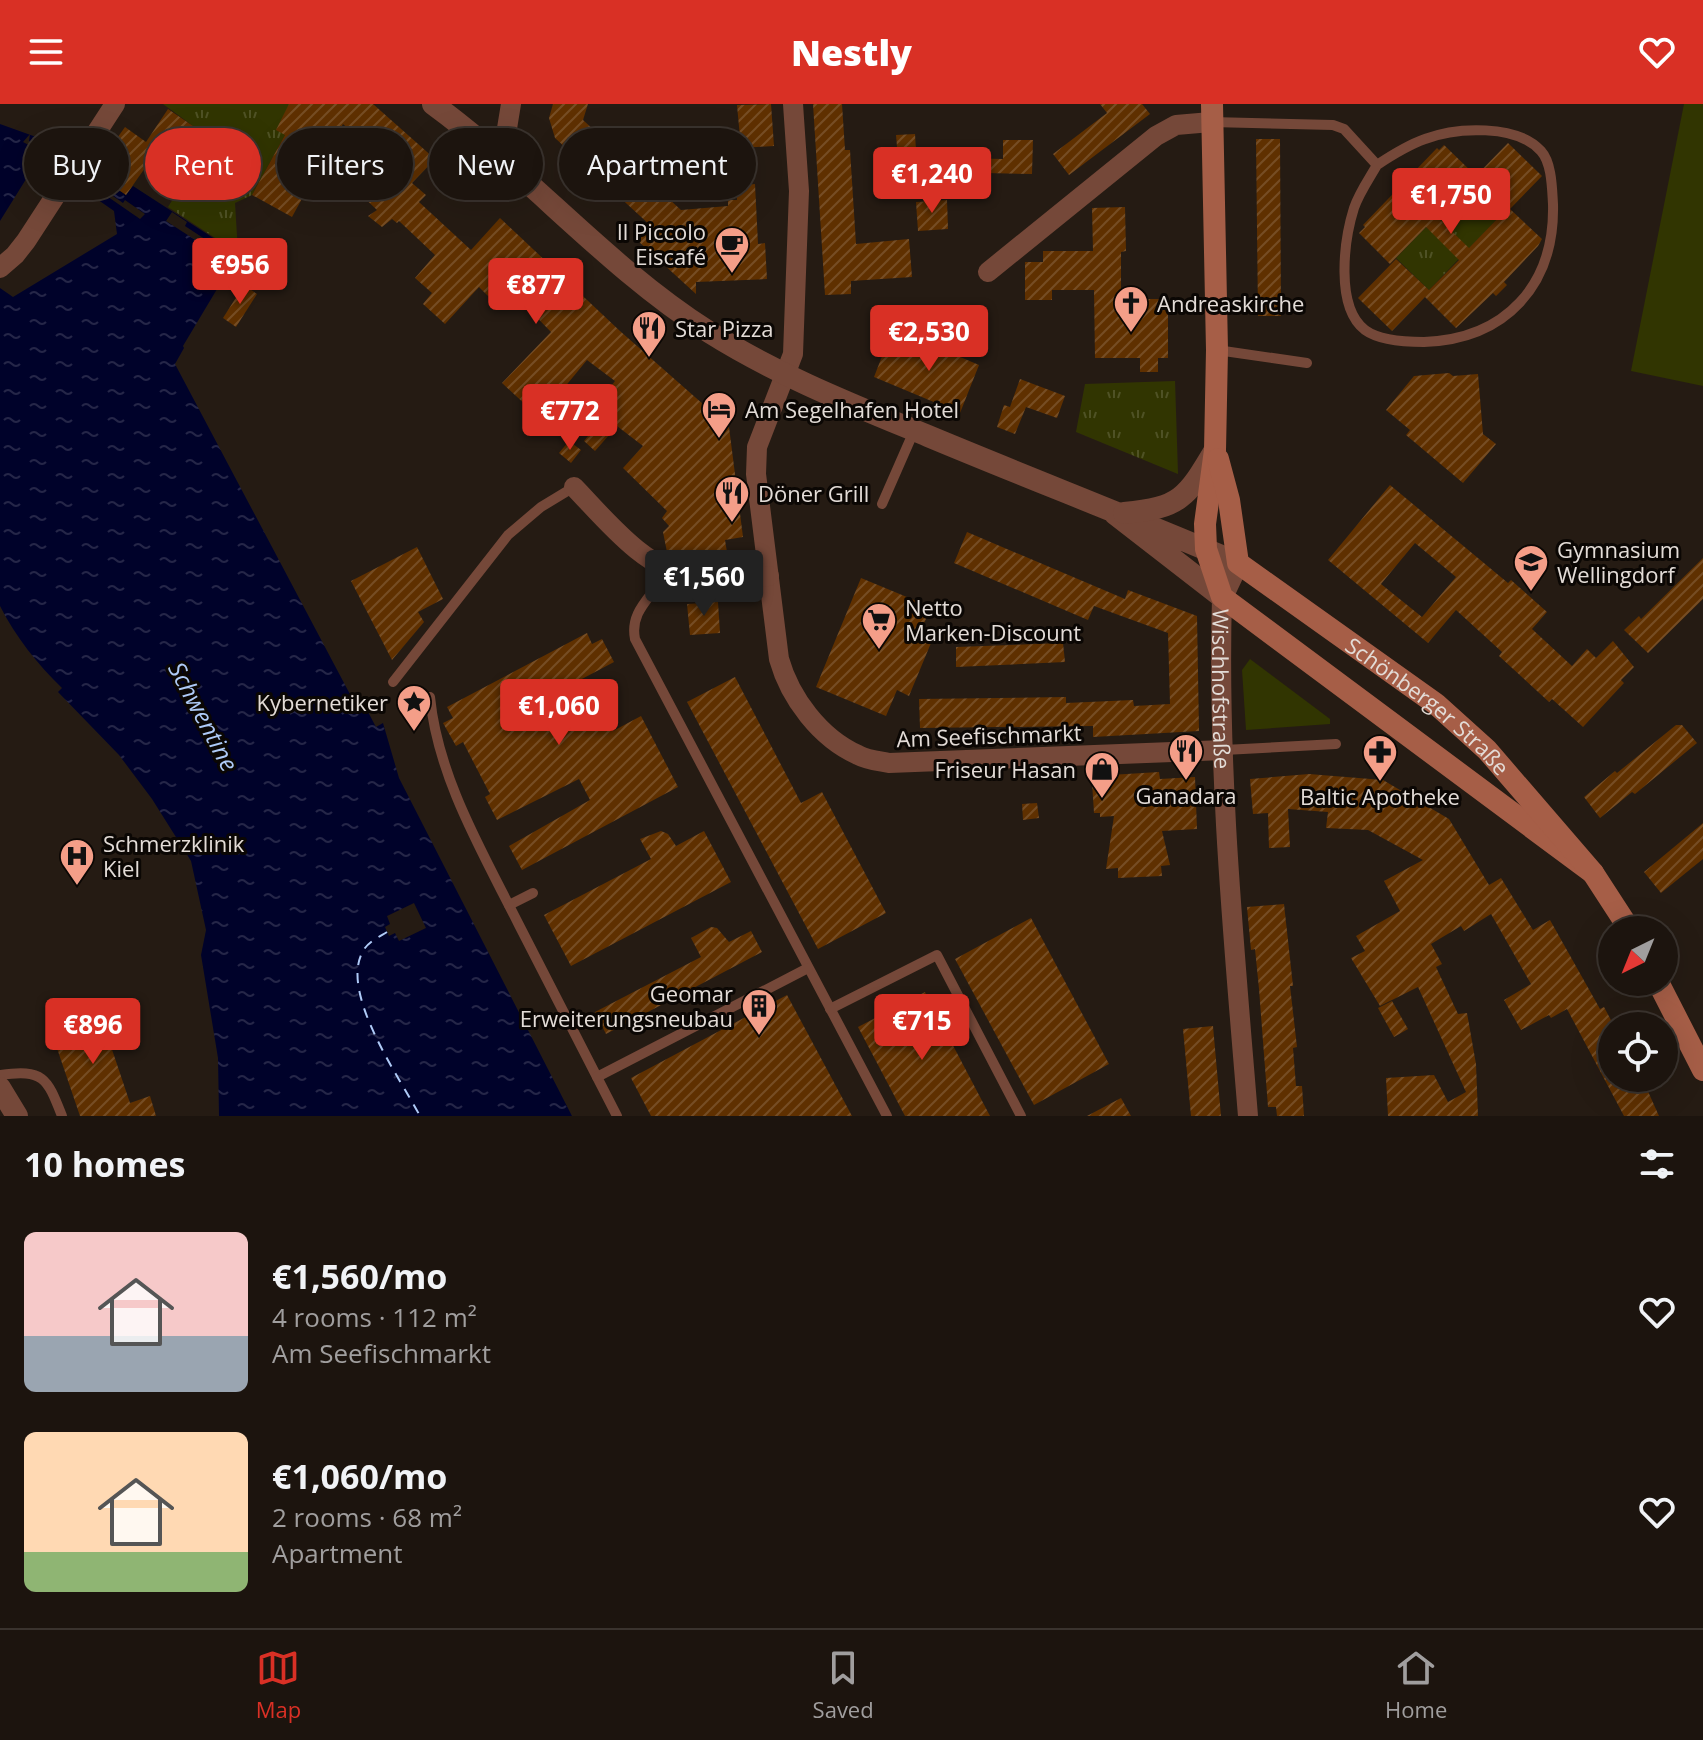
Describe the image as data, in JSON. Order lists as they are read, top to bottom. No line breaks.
{"streets":{"main road":["Wischhofstraße","Schönberger Straße"],"street":["Am Seefischmarkt"]},"crossings":[["Wischhofstraße","Schönberger Straße"],["Wischhofstraße","Am Seefischmarkt"],["Schönberger Straße","Am Seefischmarkt"]],"water":["Schwentine"],"places":{"cafe":["Il Piccolo Eiscafé"],"church":["Andreaskirche"],"restaurant":["Star Pizza","Döner Grill","Ganadara"],"hotel":["Am Segelhafen Hotel"],"school or university":["Gymnasium Wellingdorf"],"supermarket":["Netto Marken-Discount"],"place":["Kybernetiker"],"pharmacy":["Baltic Apotheke"],"shop":["Friseur Hasan"],"hospital":["Schmerzklinik Kiel"],"building":["Geomar Erweiterungsneubau"]},"north":"bottom left","page":{"header":"Nestly","chip":["Buy","Rent","Filters","New","Apartment"],"price":["€1,240","€1,750","€956","€877","€2,530","€772","€1,560","€1,060","€715","€896"],"heading":"10 homes","list":[{"name":"€1,560/mo","note":"4 rooms · 112 m² · Am Seefischmarkt"},{"name":"€1,060/mo","note":"2 rooms · 68 m² · Apartment"}],"tabs":["Map","Saved","Home"]}}
